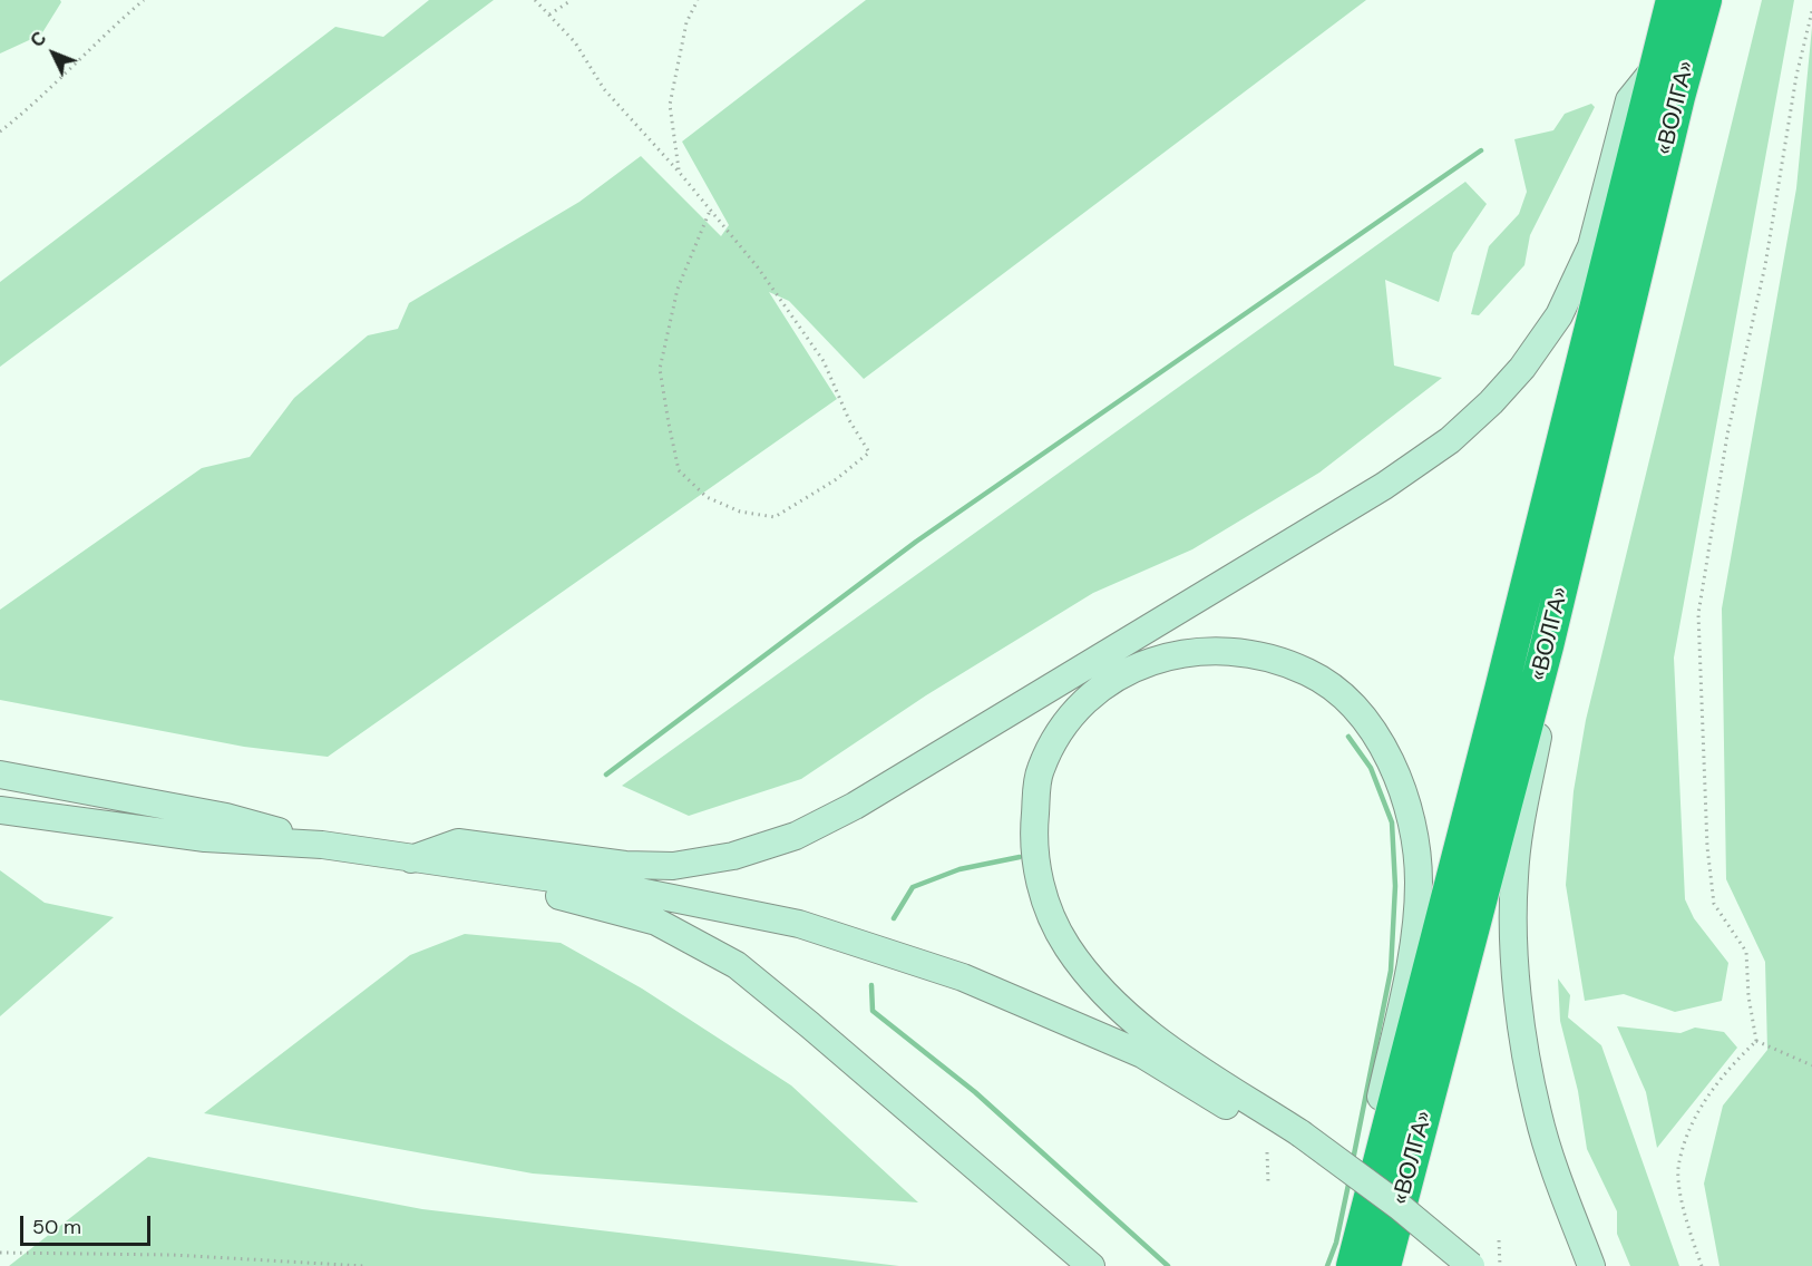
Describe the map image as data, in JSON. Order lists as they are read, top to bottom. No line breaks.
{"streets":{"highway":["«ВОЛГА»"]},"scale_bar":"50 m","north":"top left"}
